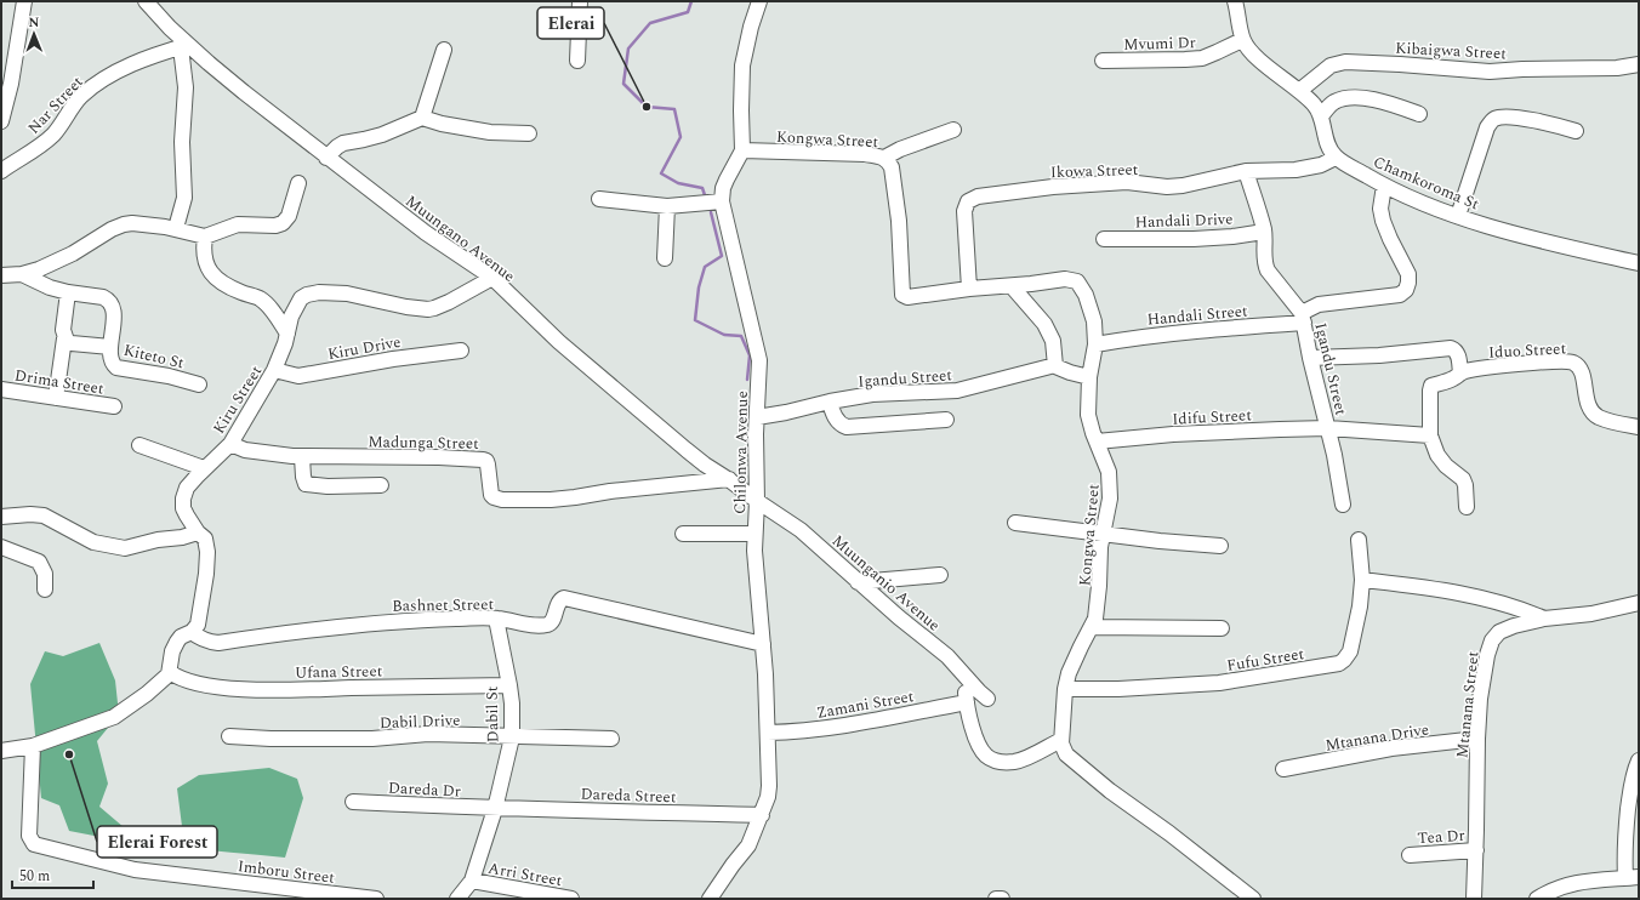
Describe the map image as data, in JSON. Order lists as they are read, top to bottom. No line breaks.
{"streets":{"street":["Mvumi Dr","Kibaigwa Street","Nar Street","Kongwa Street","Ikowa Street","Chamkoroma St","Handali Drive","Muungano Avenue","Handali Street","Kiru Drive","Iduo Street","Kiteto St","Igandu Street","Drima Street","Kiru Street","Idifu Street","Madunga Street","Chilonwa Avenue","Muunganio Avenue","Bashnet Street","Fufu Street","Ufana Street","Zamani Street","Mtanana Street","Dabil St","Dabil Drive","Mtanana Drive","Dareda Dr","Dareda Street","Tea Dr","Imboru Street","Arri Street"]},"crossings":[["Nar Street","Muungano Avenue"],["Kongwa Street","Ikowa Street"],["Kongwa Street","Handali Street"],["Kongwa Street","Idifu Street"],["Kongwa Street","Chilonwa Avenue"],["Kongwa Street","Fufu Street"],["Ikowa Street","Chamkoroma St"],["Chamkoroma St","Igandu Street"],["Muungano Avenue","Kiru Street"],["Muungano Avenue","Madunga Street"],["Muungano Avenue","Chilonwa Avenue"],["Muungano Avenue","Muunganio Avenue"],["Handali Street","Igandu Street"],["Kiru Drive","Kiru Street"],["Igandu Street","Idifu Street"],["Igandu Street","Chilonwa Avenue"],["Kiru Street","Madunga Street"],["Kiru Street","Bashnet Street"],["Kiru Street","Ufana Street"],["Chilonwa Avenue","Muunganio Avenue"],["Chilonwa Avenue","Bashnet Street"],["Chilonwa Avenue","Zamani Street"],["Chilonwa Avenue","Dareda Street"],["Bashnet Street","Dabil St"],["Ufana Street","Dabil St"],["Mtanana Street","Mtanana Drive"],["Mtanana Street","Tea Dr"],["Dabil St","Dabil Drive"],["Dabil St","Dareda Dr"],["Dabil St","Dareda Street"],["Dabil St","Arri Street"],["Dareda Dr","Dareda Street"]],"places":["Elerai","Elerai Forest"],"scale_bar":"50 m","north":"top"}
